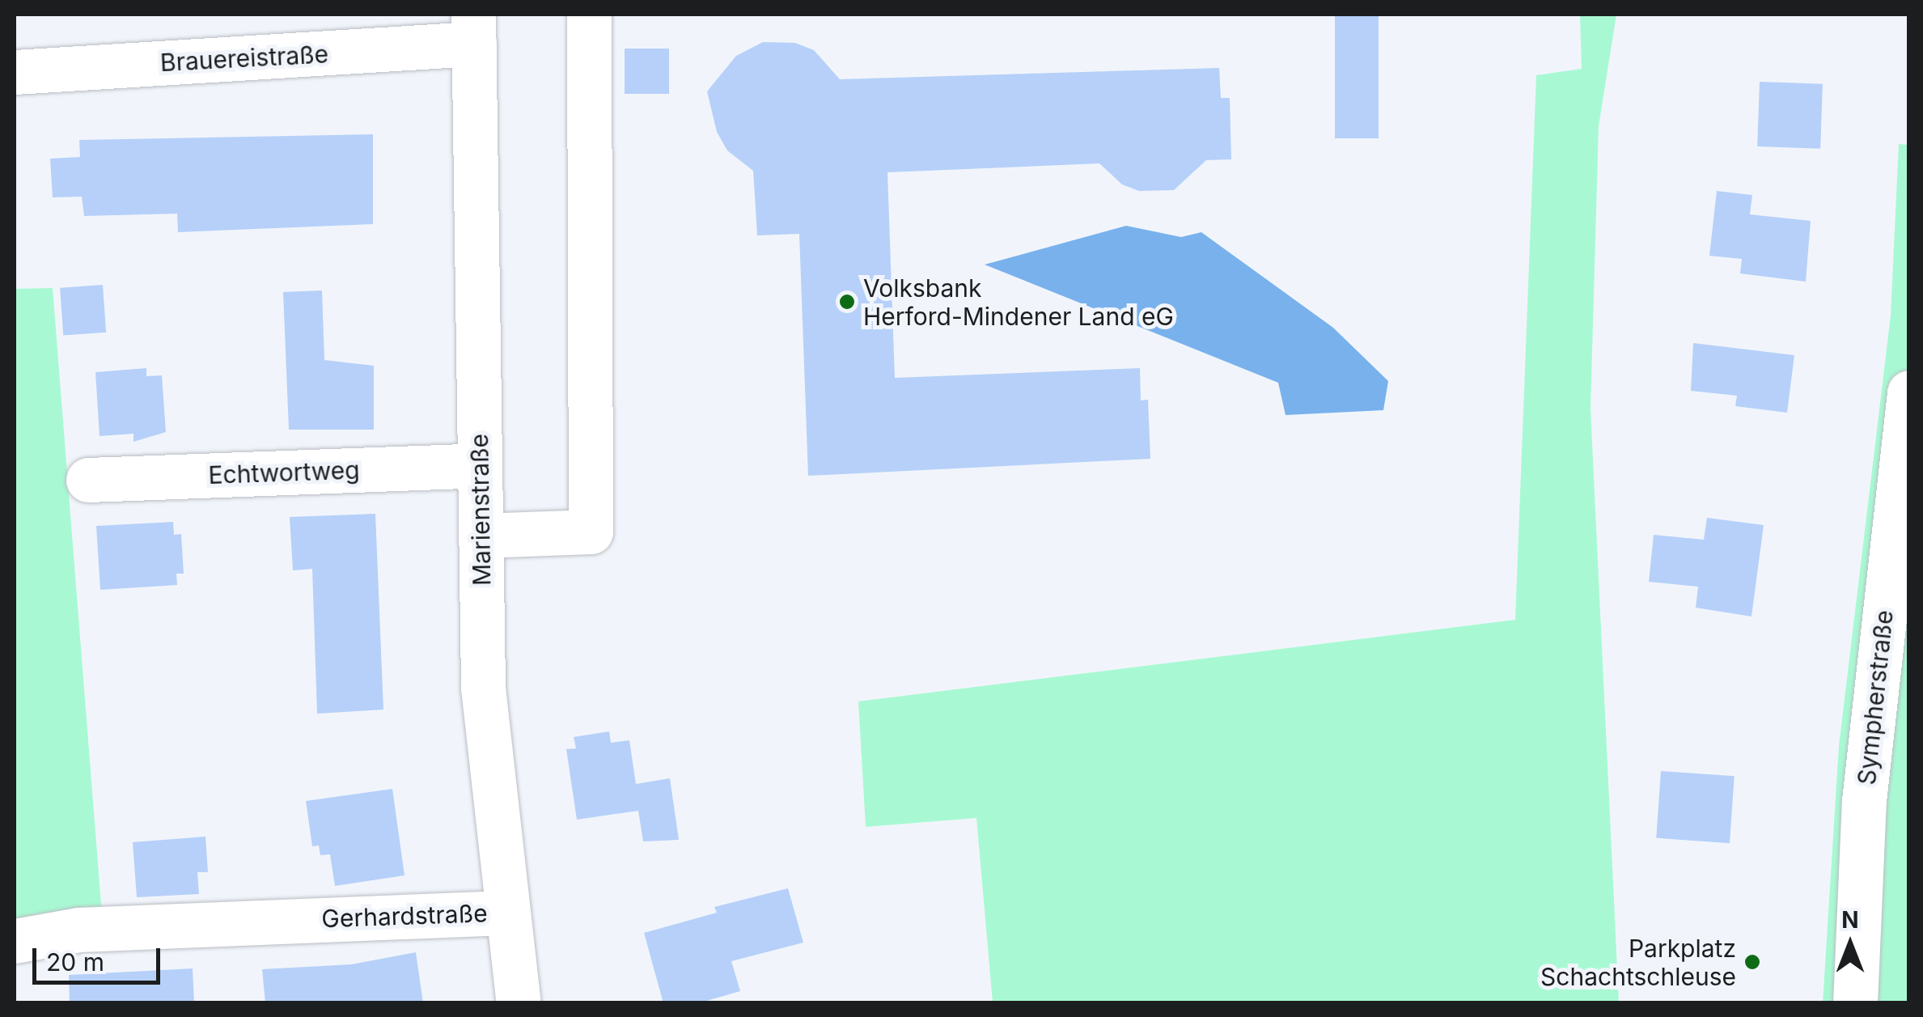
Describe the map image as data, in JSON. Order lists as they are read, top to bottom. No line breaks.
{"streets":{"street":["Brauereistraße","Echtwortweg","Marienstraße","Sympherstraße","Gerhardstraße"]},"crossings":[["Brauereistraße","Marienstraße"],["Echtwortweg","Marienstraße"],["Marienstraße","Gerhardstraße"]],"places":["Volksbank Herford-Mindener Land eG","Parkplatz Schachtschleuse"],"scale_bar":"20 m","north":"top"}
